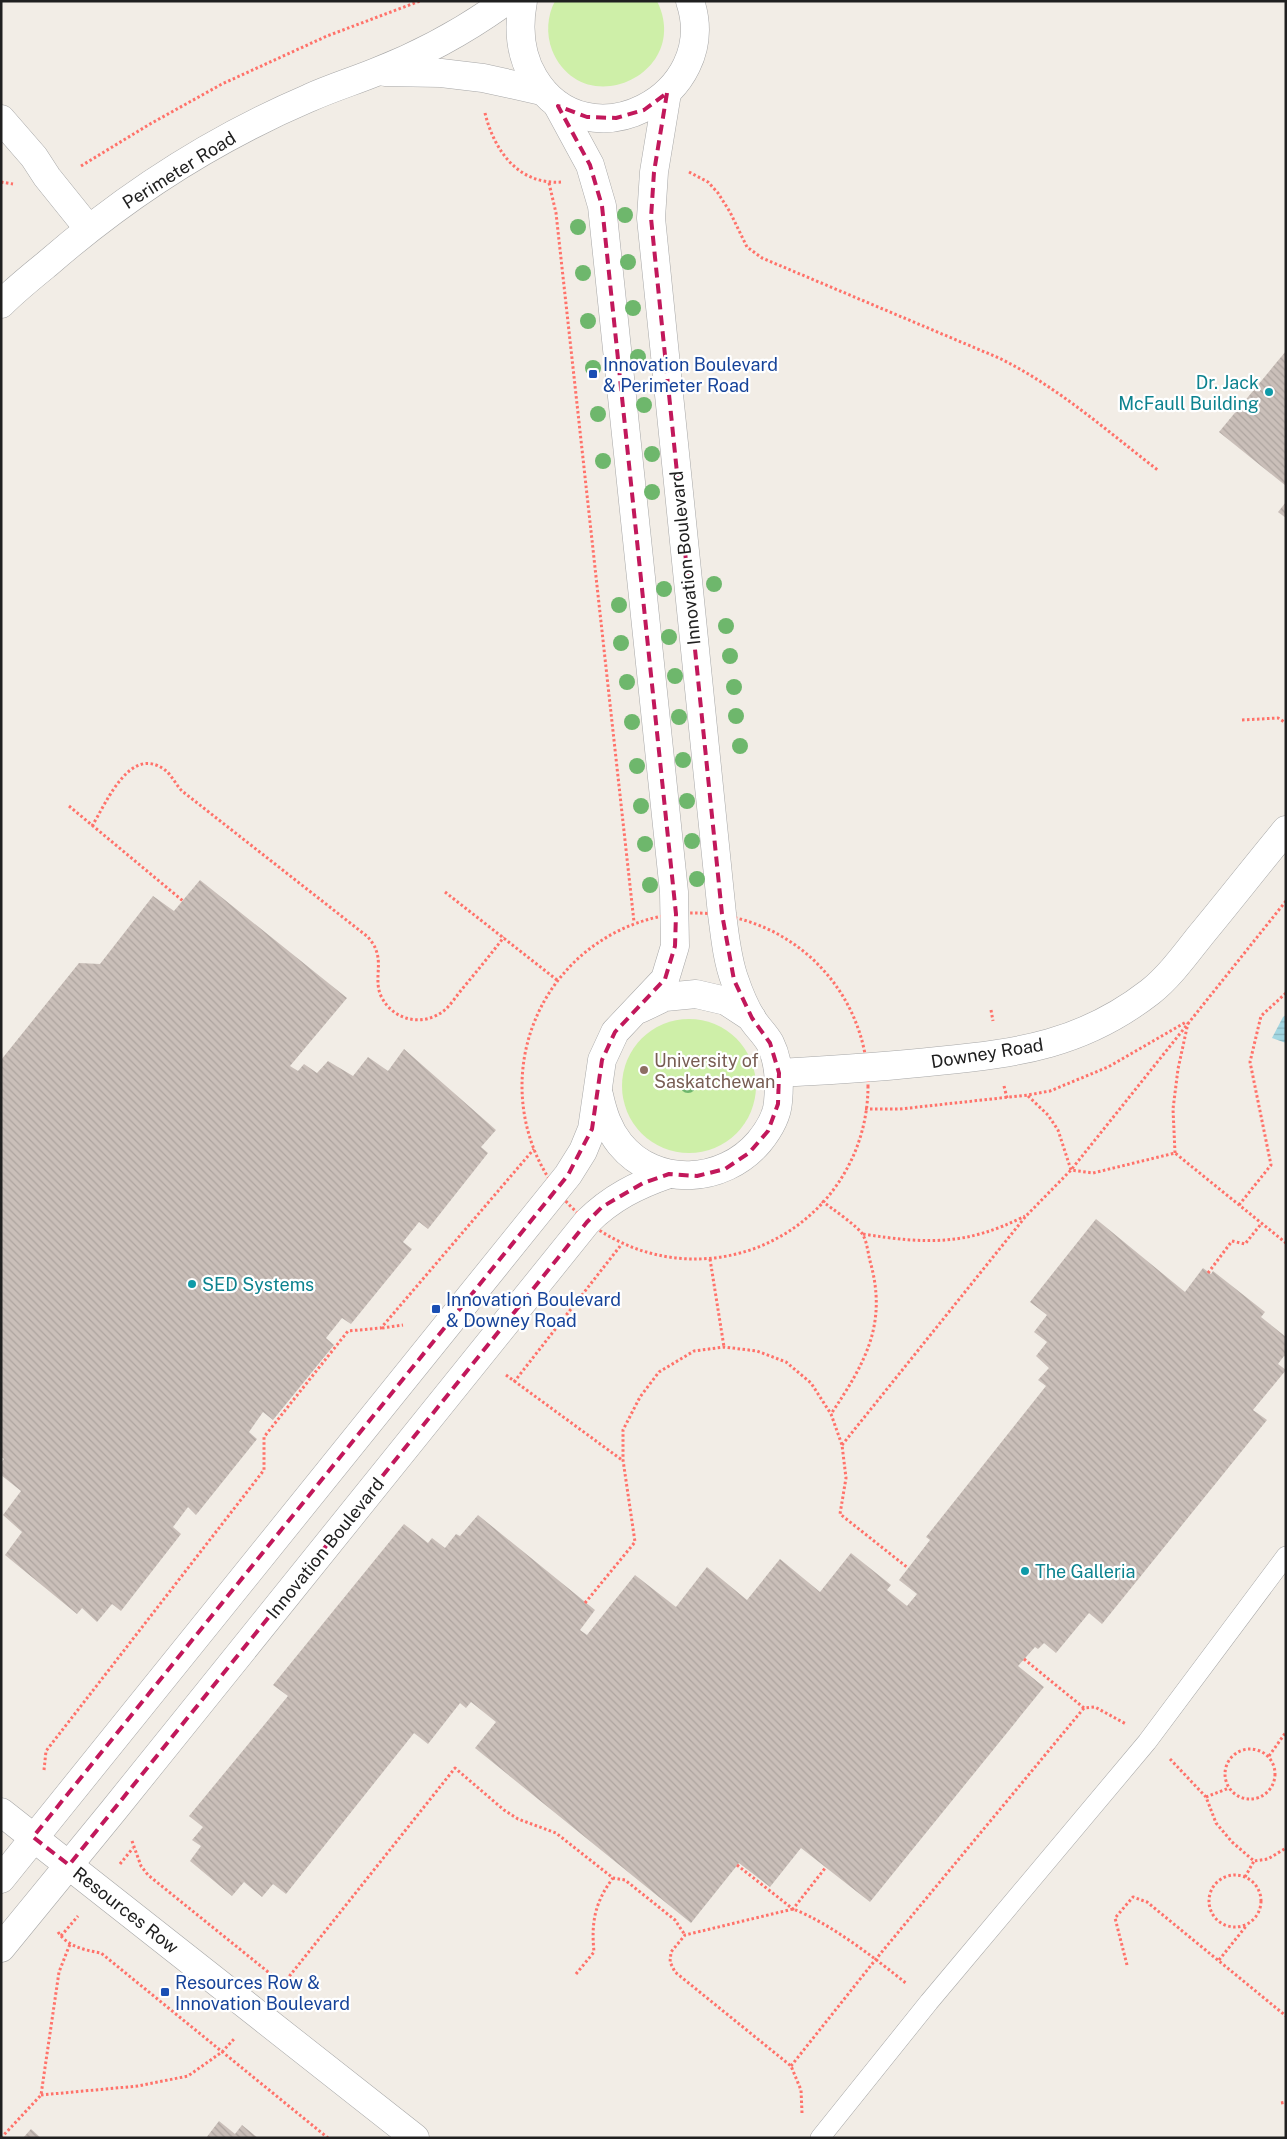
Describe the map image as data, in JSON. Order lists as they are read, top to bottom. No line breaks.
{"streets":{"street":["Perimeter Road","Innovation Boulevard","Downey Road","Resources Row"]},"crossings":[["Perimeter Road","Innovation Boulevard"],["Innovation Boulevard","Downey Road"],["Innovation Boulevard","Resources Row"]],"places":{"transit":["Innovation Boulevard & Perimeter Road","Innovation Boulevard & Downey Road","Resources Row & Innovation Boulevard"],"other":["Dr. Jack McFaull Building","University of Saskatchewan","SED Systems","The Galleria"]}}
